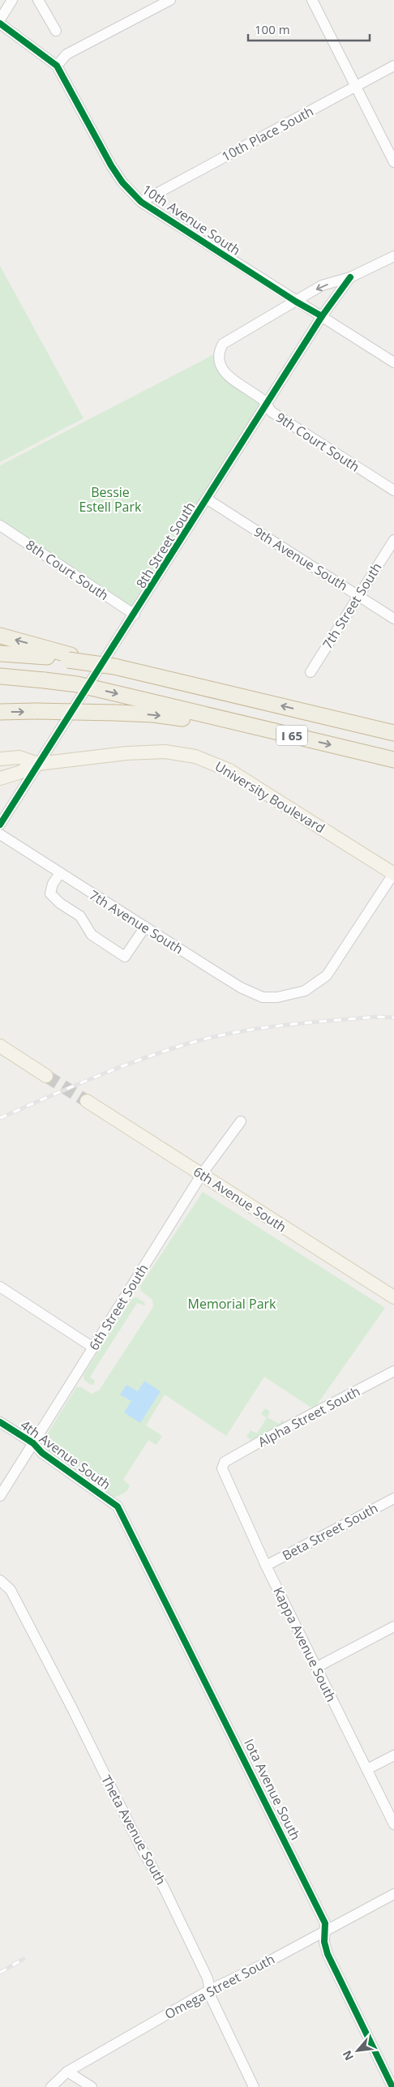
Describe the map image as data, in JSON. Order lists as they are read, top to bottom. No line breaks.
{"streets":{"highway":["I 65"],"main road":["University Boulevard","6th Avenue South"],"street":["10th Place South","10th Avenue South","9th Court South","8th Street South","9th Avenue South","8th Court South","7th Street South","7th Avenue South","6th Street South","Alpha Street South","4th Avenue South","Beta Street South","Kappa Avenue South","Iota Avenue South","Theta Avenue South","Omega Street South"]},"crossings":[["10th Place South","10th Avenue South"],["10th Avenue South","9th Court South"],["10th Avenue South","8th Street South"],["9th Court South","8th Street South"],["8th Street South","9th Avenue South"],["8th Street South","8th Court South"],["8th Street South","University Boulevard"],["9th Avenue South","7th Street South"],["University Boulevard","7th Avenue South"],["6th Avenue South","6th Street South"],["6th Street South","4th Avenue South"],["Alpha Street South","Kappa Avenue South"],["4th Avenue South","Iota Avenue South"],["Beta Street South","Kappa Avenue South"],["Iota Avenue South","Omega Street South"],["Theta Avenue South","Omega Street South"]],"parks":["Bessie Estell Park","Memorial Park"],"scale_bar":"100 m","north":"bottom left"}
